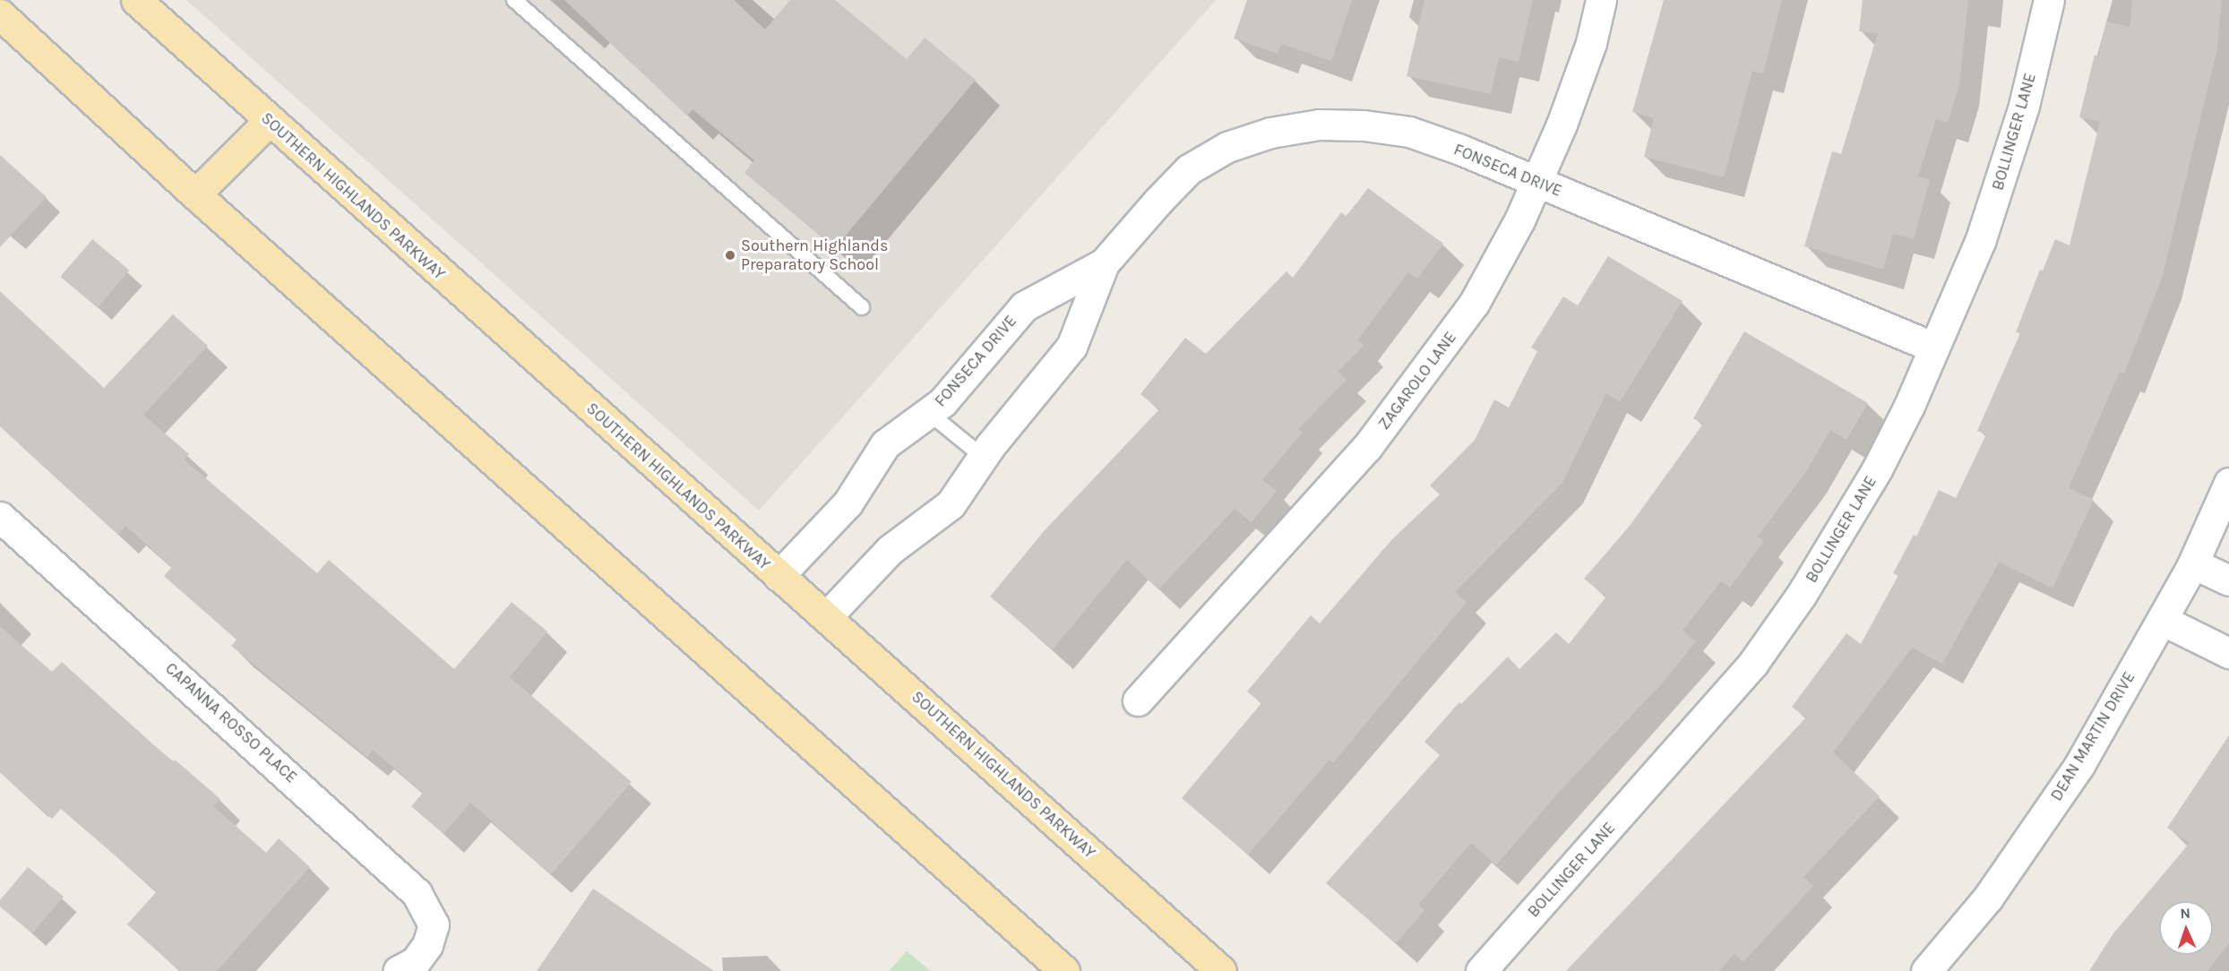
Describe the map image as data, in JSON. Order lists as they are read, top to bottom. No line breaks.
{"streets":{"main road":["SOUTHERN HIGHLANDS PARKWAY"],"street":["BOLLINGER LANE","FONSECA DRIVE","ZAGAROLO LANE","CAPANNA ROSSO PLACE","DEAN MARTIN DRIVE"]},"crossings":[["BOLLINGER LANE","FONSECA DRIVE"],["FONSECA DRIVE","SOUTHERN HIGHLANDS PARKWAY"],["FONSECA DRIVE","ZAGAROLO LANE"]],"places":["Southern Highlands Preparatory School"],"north":"top"}
